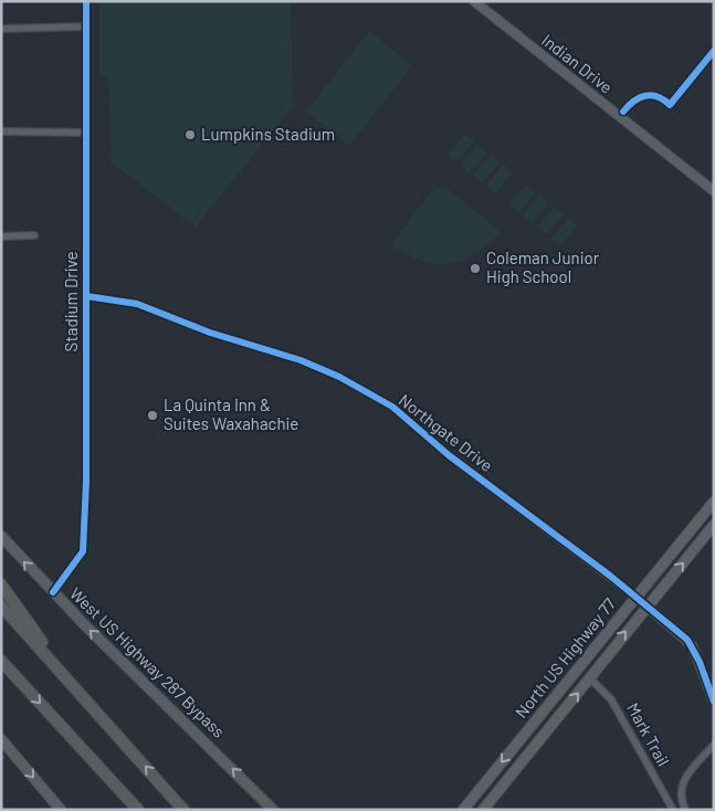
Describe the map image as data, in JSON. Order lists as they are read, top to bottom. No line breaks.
{"streets":{"main road":["North US Highway 77","West US Highway 287 Bypass"],"street":["Indian Drive","Stadium Drive","Northgate Drive","Mark Trail"]},"crossings":[["Stadium Drive","Northgate Drive"],["Stadium Drive","West US Highway 287 Bypass"],["Northgate Drive","North US Highway 77"],["North US Highway 77","Mark Trail"]],"one_way":["West US Highway 287 Bypass"],"places":["Lumpkins Stadium","Coleman Junior High School","La Quinta Inn & Suites Waxahachie"]}
